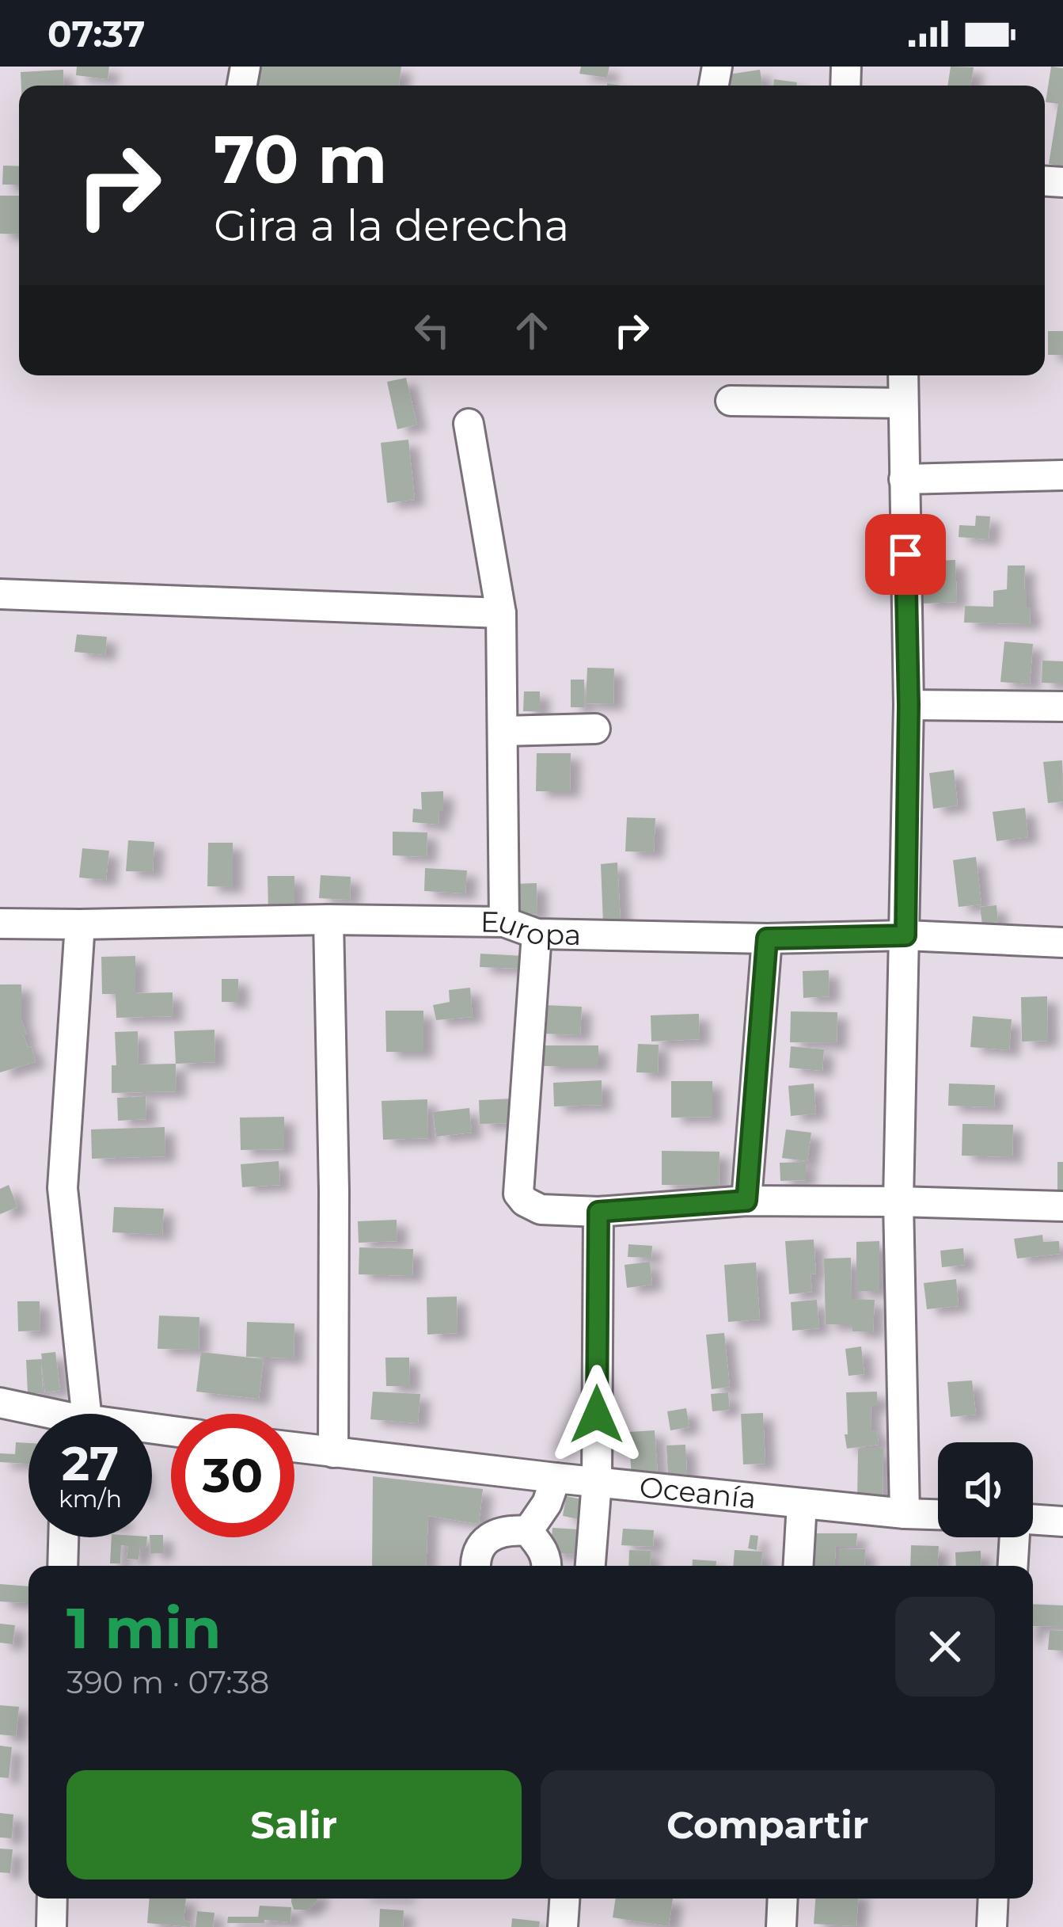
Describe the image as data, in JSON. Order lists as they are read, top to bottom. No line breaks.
{"streets":{"street":["Europa","Oceanía"]},"page":{"status":"07:37","turn":["70 m","Gira a la derecha"],"speed":"27 km/h","limit":"30","heading":["1 min","390 m · 07:38"],"buttons":["Salir","Compartir"]}}
